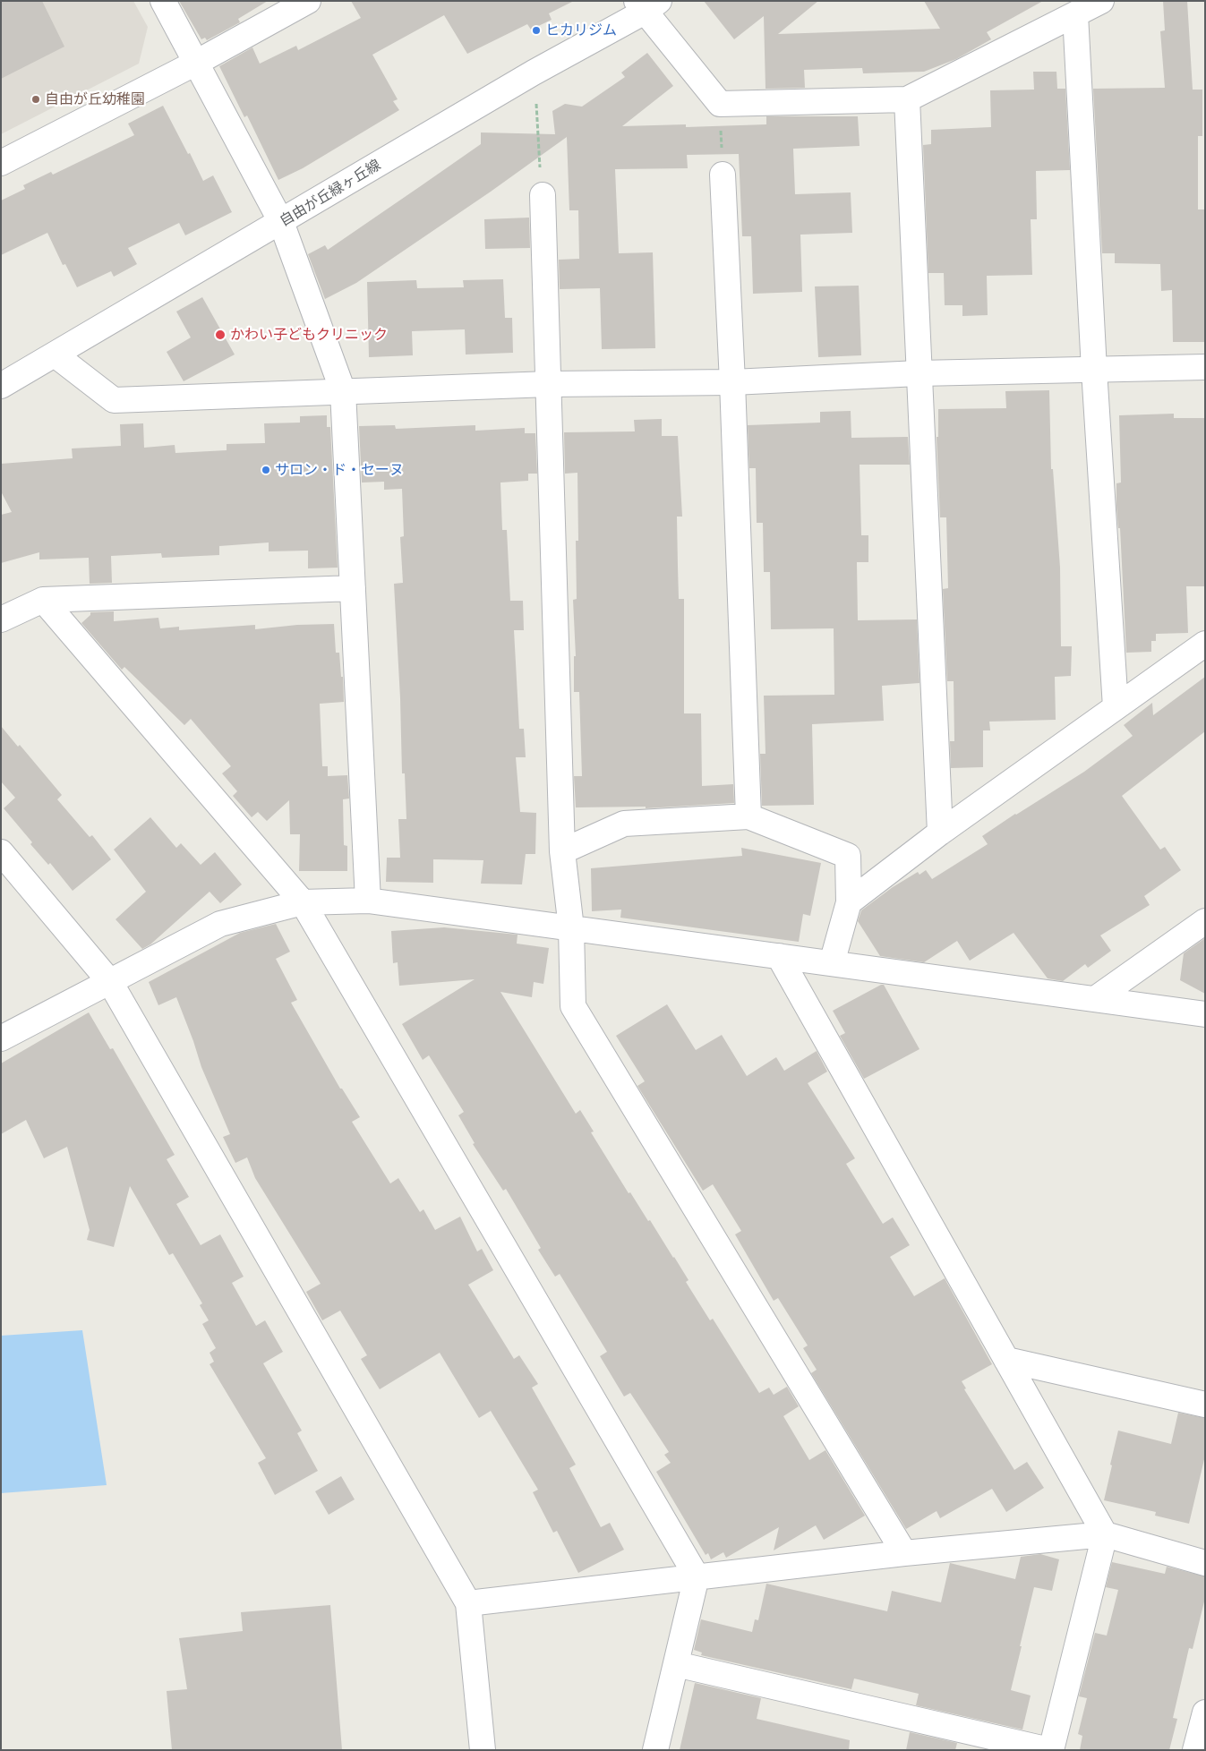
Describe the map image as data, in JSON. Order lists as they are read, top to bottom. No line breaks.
{"streets":{"street":["自由が丘緑ヶ丘線"]},"places":["ヒカリジム","自由が丘幼稚園","かわい子どもクリニック","サロン・ド・セーヌ"]}
